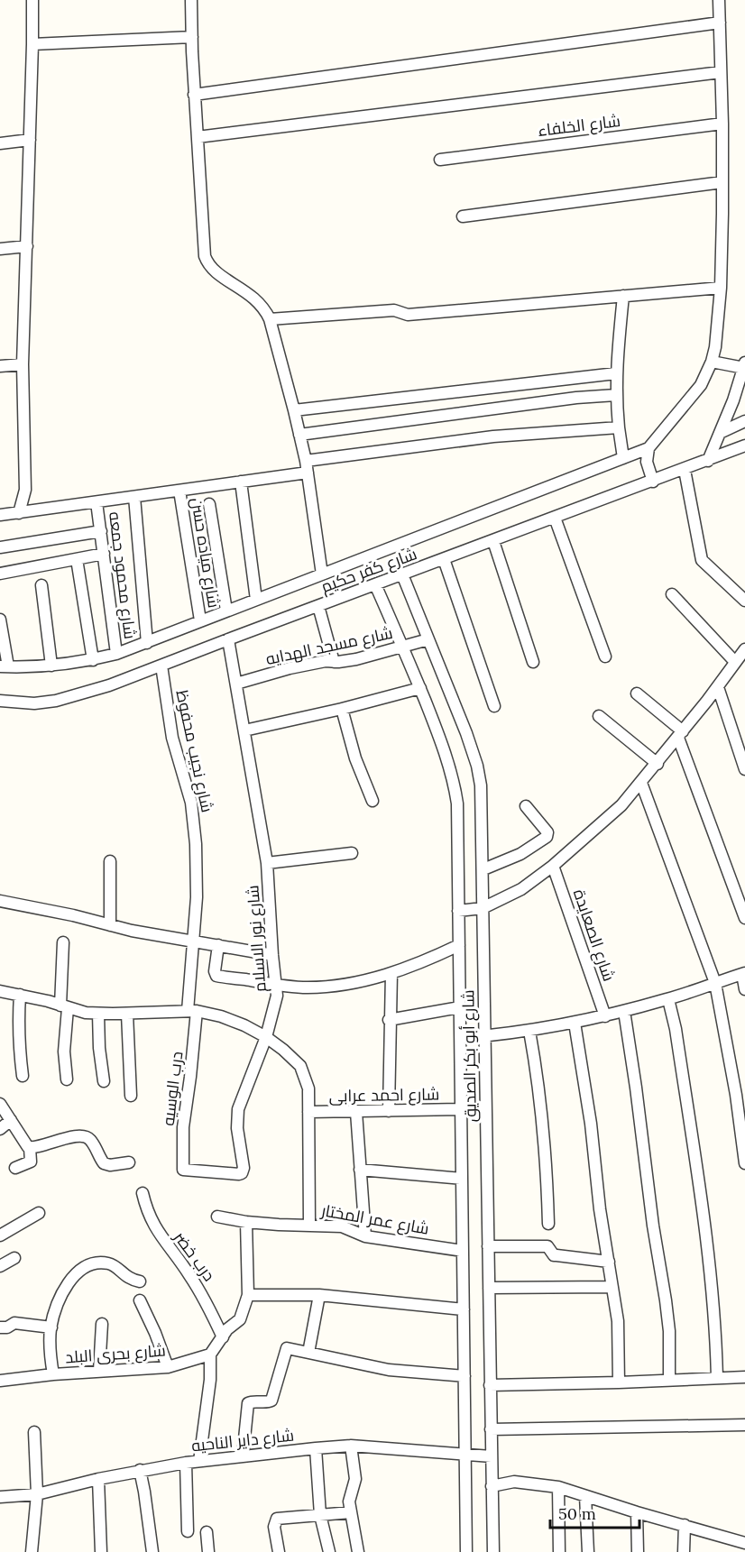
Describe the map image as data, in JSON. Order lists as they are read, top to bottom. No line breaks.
{"streets":{"street":["شارع الخلفاء","شارع مياده حسن","شارع كفر حكيم","شارع محمود جمعه","شارع مسجد الهدايه","شارع نجيب محفوظ","شارع الصعايدة","شارع نور الاسلام","شارع أبو بكر الصديق","درب الوسيه","شارع احمد عرابى","شارع عمر المختار","درب خضر","شارع بحرى البلد","شارع داير الناحيه"]},"crossings":[["شارع مياده حسن","شارع كفر حكيم"],["شارع كفر حكيم","شارع محمود جمعه"],["شارع كفر حكيم","شارع نجيب محفوظ"],["شارع كفر حكيم","شارع نور الاسلام"],["شارع كفر حكيم","شارع أبو بكر الصديق"],["شارع مسجد الهدايه","شارع نور الاسلام"],["شارع مسجد الهدايه","شارع أبو بكر الصديق"],["شارع نجيب محفوظ","درب الوسيه"],["شارع نور الاسلام","درب الوسيه"],["شارع أبو بكر الصديق","شارع احمد عرابى"],["شارع أبو بكر الصديق","شارع عمر المختار"],["شارع أبو بكر الصديق","شارع داير الناحيه"]],"scale_bar":"50 m"}
